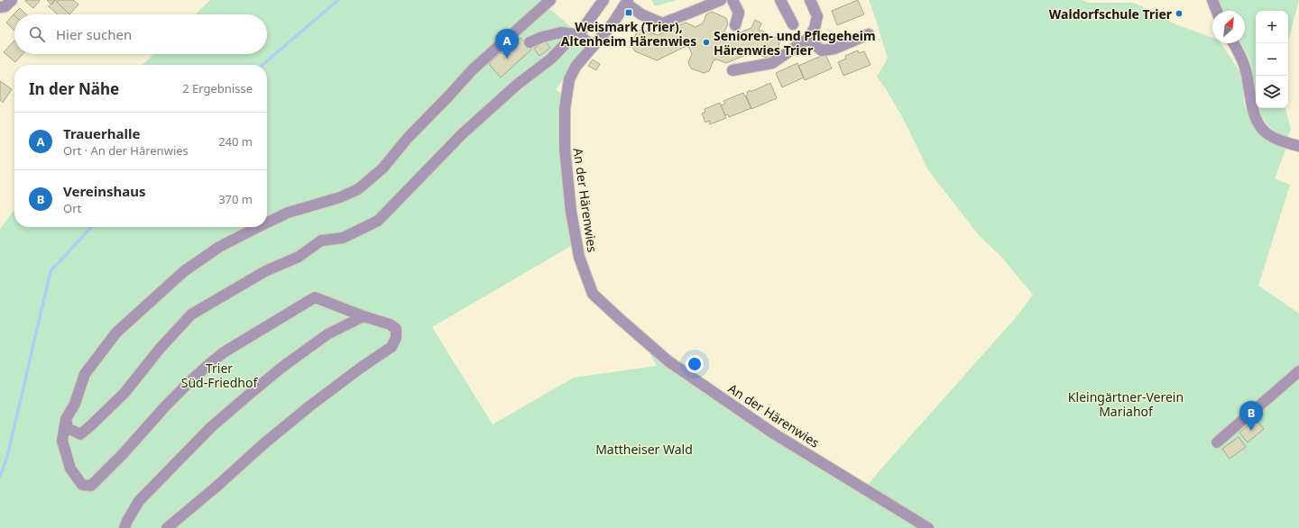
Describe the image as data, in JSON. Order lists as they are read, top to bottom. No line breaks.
{"streets":{"street":["An der Härenwies"]},"parks":["Trier Süd-Friedhof","Kleingärtner-Verein Mariahof","Mattheiser Wald"],"places":{"transit":["Weismark (Trier), Altenheim Härenwies"],"other":["Waldorfschule Trier","Senioren- und Pflegeheim Härenwies Trier"]},"north":"top right","page":{"map_buttons":["+","−"],"search":"Hier suchen","pins":["A","B"],"heading":["In der Nähe","2 Ergebnisse"],"list":[{"mark":"A","name":"Trauerhalle","note":"Ort · An der Härenwies","value":"240 m"},{"mark":"B","name":"Vereinshaus","note":"Ort","value":"370 m"}]}}
